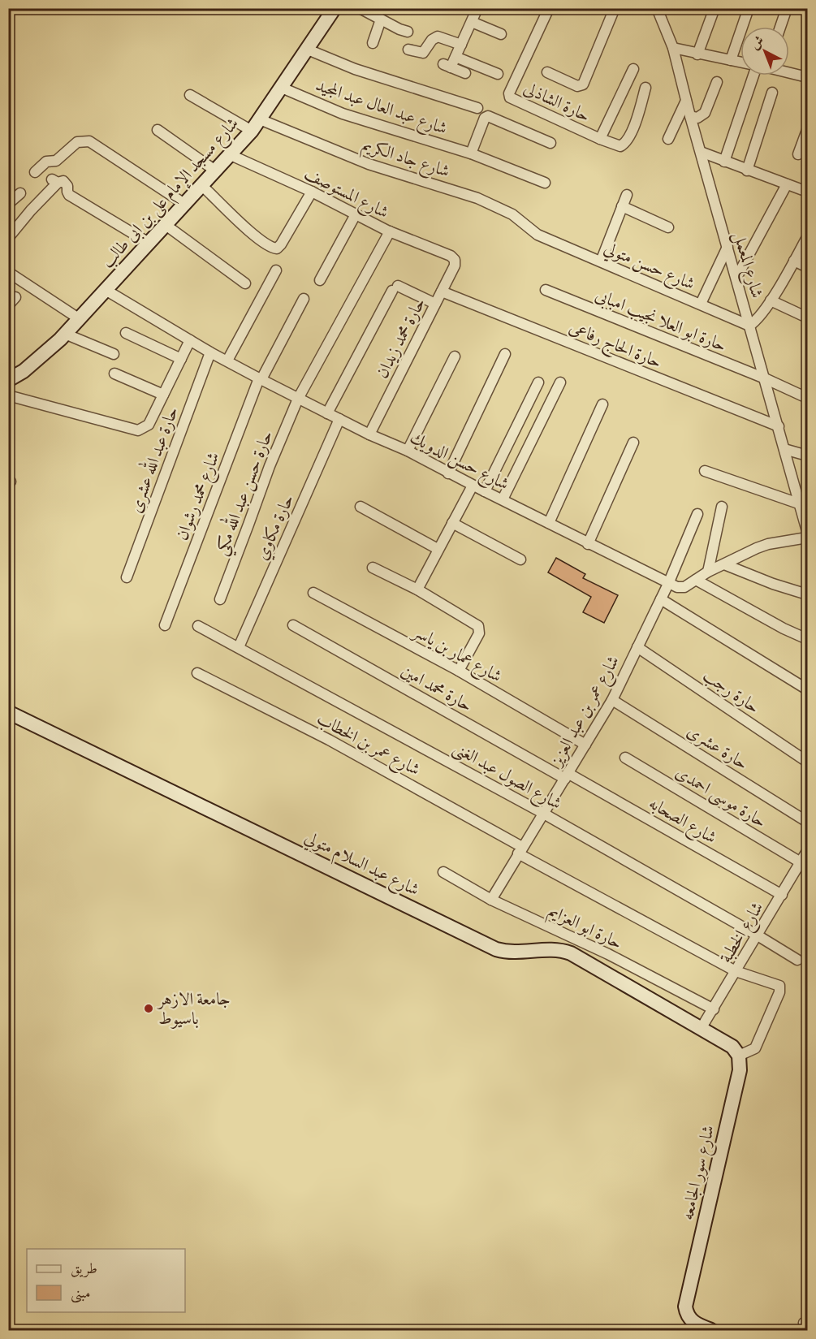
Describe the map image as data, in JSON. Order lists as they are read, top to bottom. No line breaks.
{"streets":{"street":["حارة الشاذلى","شارع عبد العال عبد المجيد","شارع جاد الكريم","شارع مسجد الإمام على بن ابى طالب","شارع المستوصف","شارع المعمل","شارع حسن متولي","حارة ابو العلا نجيب امبابى","حارة محمد زيدان","حارة الحاج رفاعى","حارة عبد الله عشرى","شارع حسن الدويك","حارة حسن عبد الله مكي","شارع محمد رشوان","حارة مكاوي","شارع عمار بن ياسر","حارة محمد امين","حارة رجب","شارع عمر بن عبد العزيز","شارع عمر بن الخطاب","حارة عشرى","شارع الصول عبد الغنى","حارة موسى احمدى","شارع الصحابه","شارع عبد السلام متولي","حارة ابو العزايم","شارع الخطبة","شارع سور الجامعه"]},"crossings":[["شارع عبد العال عبد المجيد","شارع مسجد الإمام على بن ابى طالب"],["شارع جاد الكريم","شارع مسجد الإمام على بن ابى طالب"],["شارع جاد الكريم","شارع حسن متولي"],["شارع مسجد الإمام على بن ابى طالب","شارع المستوصف"],["شارع مسجد الإمام على بن ابى طالب","شارع حسن الدويك"],["شارع المستوصف","حارة محمد زيدان"],["شارع المستوصف","حارة حسن عبد الله مكي"],["شارع المعمل","شارع حسن متولي"],["شارع المعمل","حارة ابو العلا نجيب امبابى"],["شارع المعمل","حارة الحاج رفاعى"],["حارة محمد زيدان","حارة الحاج رفاعى"],["حارة محمد زيدان","شارع حسن الدويك"],["حارة عبد الله عشرى","شارع حسن الدويك"],["شارع حسن الدويك","حارة حسن عبد الله مكي"],["شارع حسن الدويك","شارع محمد رشوان"],["شارع حسن الدويك","حارة مكاوي"],["شارع حسن الدويك","شارع عمر بن عبد العزيز"],["حارة مكاوي","شارع الصول عبد الغنى"],["شارع عمار بن ياسر","شارع عمر بن عبد العزيز"],["حارة محمد امين","شارع عمر بن عبد العزيز"],["حارة محمد امين","شارع الصحابه"],["حارة رجب","شارع عمر بن عبد العزيز"],["شارع عمر بن عبد العزيز","شارع عمر بن الخطاب"],["شارع عمر بن عبد العزيز","حارة عشرى"],["شارع عمر بن عبد العزيز","شارع الصول عبد الغنى"],["شارع عمر بن عبد العزيز","شارع الصحابه"],["شارع عمر بن عبد العزيز","حارة ابو العزايم"],["شارع عمر بن الخطاب","شارع الخطبة"],["شارع عمر بن الخطاب","شارع سور الجامعه"],["شارع الصول عبد الغنى","شارع الخطبة"],["حارة موسى احمدى","شارع الخطبة"],["شارع الصحابه","شارع الخطبة"],["شارع عبد السلام متولي","شارع الخطبة"],["حارة ابو العزايم","شارع الخطبة"]],"places":["جامعة الازهر باسيوط"],"legend":["طريق","مبنى"],"north":"top left"}
